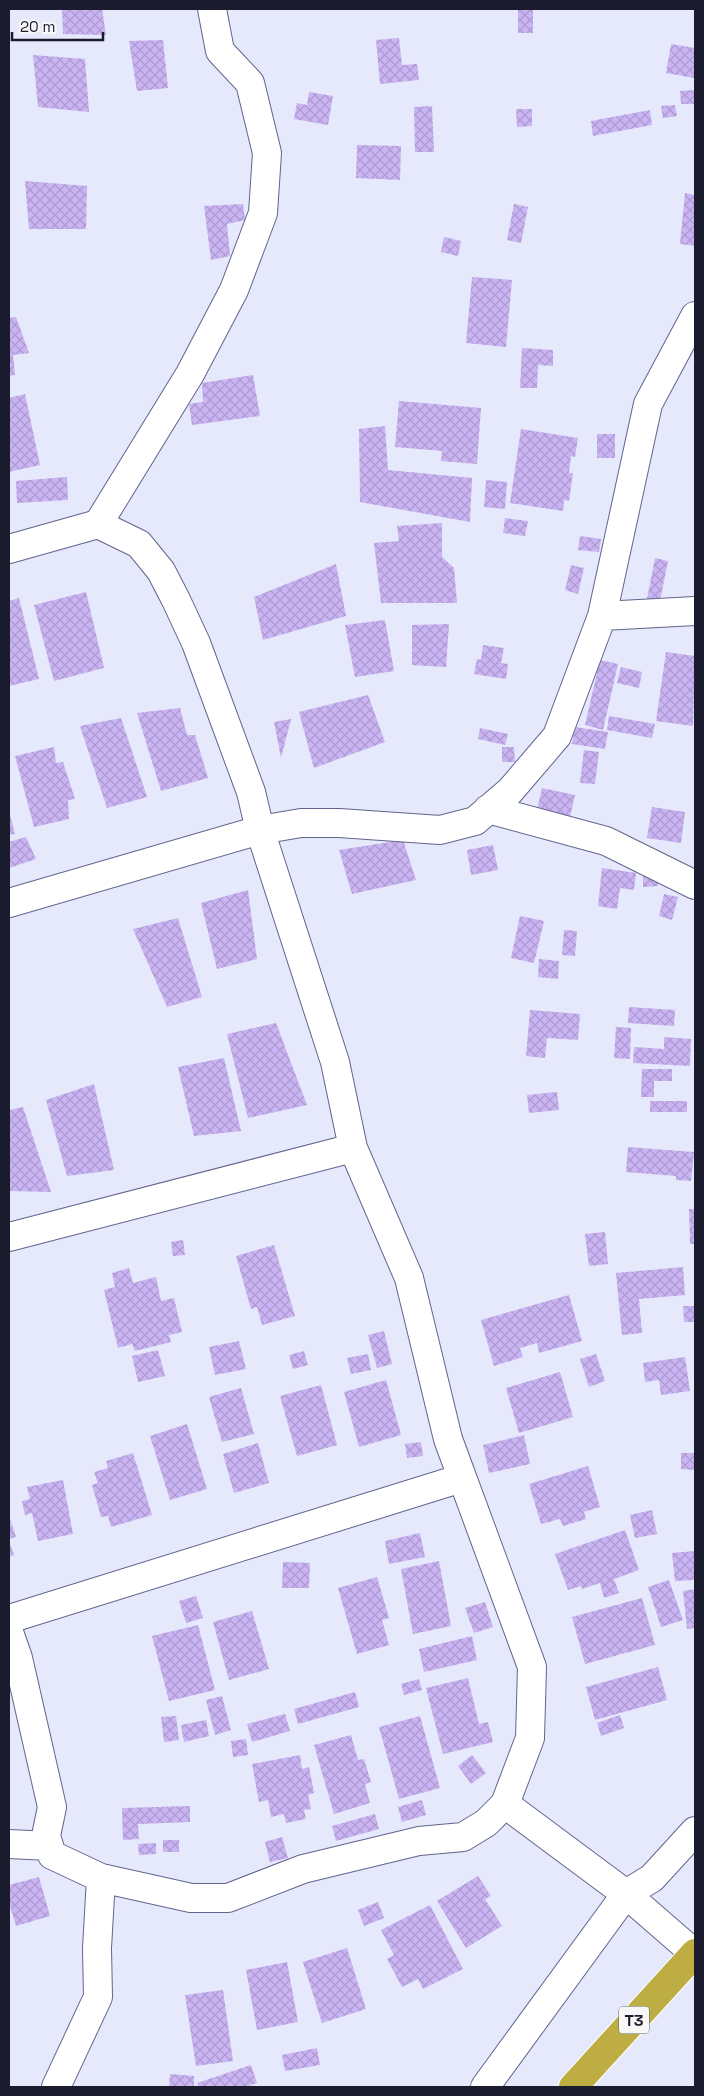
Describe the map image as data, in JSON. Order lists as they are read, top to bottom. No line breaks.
{"streets":{"highway":["T3"]},"scale_bar":"20 m"}
